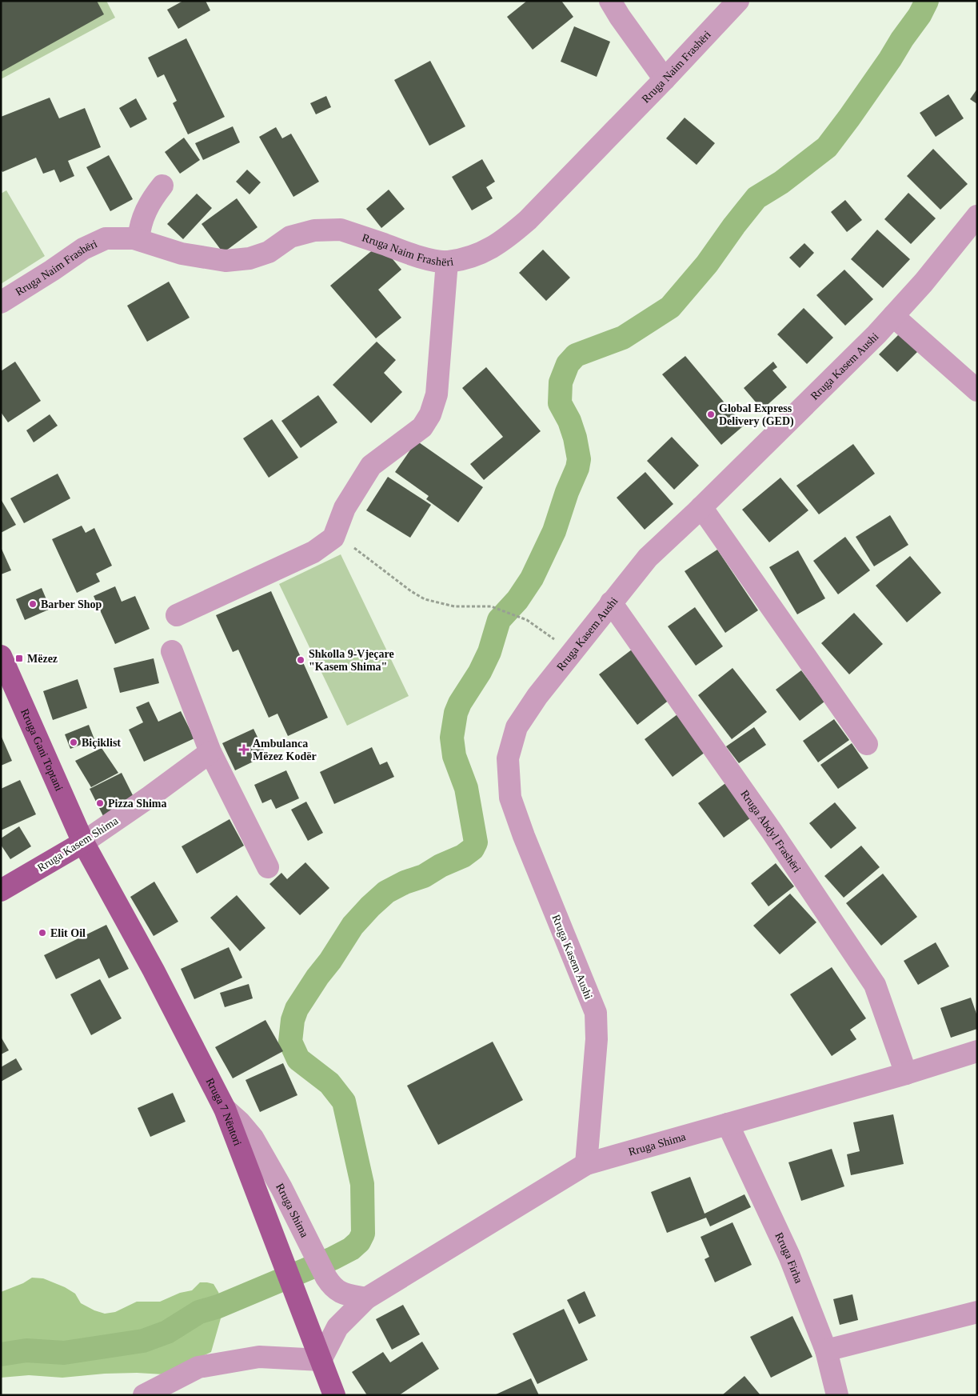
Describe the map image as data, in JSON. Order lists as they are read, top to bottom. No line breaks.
{"streets":{"main road":["Rruga Gani Toptani","Rruga Kasem Shima","Rruga 7 Nëntori"],"street":["Rruga Naim Frashëri","Rruga Kasem Aushi","Rruga Abdyl Frashëri","Rruga Shima","Rruga Firha"]},"crossings":[["Rruga Kasem Aushi","Rruga Abdyl Frashëri"],["Rruga Kasem Aushi","Rruga Shima"],["Rruga Gani Toptani","Rruga Kasem Shima"],["Rruga Gani Toptani","Rruga 7 Nëntori"],["Rruga Abdyl Frashëri","Rruga Shima"],["Rruga Kasem Shima","Rruga 7 Nëntori"],["Rruga 7 Nëntori","Rruga Shima"],["Rruga Shima","Rruga Firha"]],"places":{"other":["Global Express Delivery (GED)","Barber Shop","Shkolla 9-Vjeçare \"Kasem Shima\"","Biçiklist","Pizza Shima","Elit Oil"],"transit":["Mëzez"],"health":["Ambulanca Mëzez Kodër"]}}
